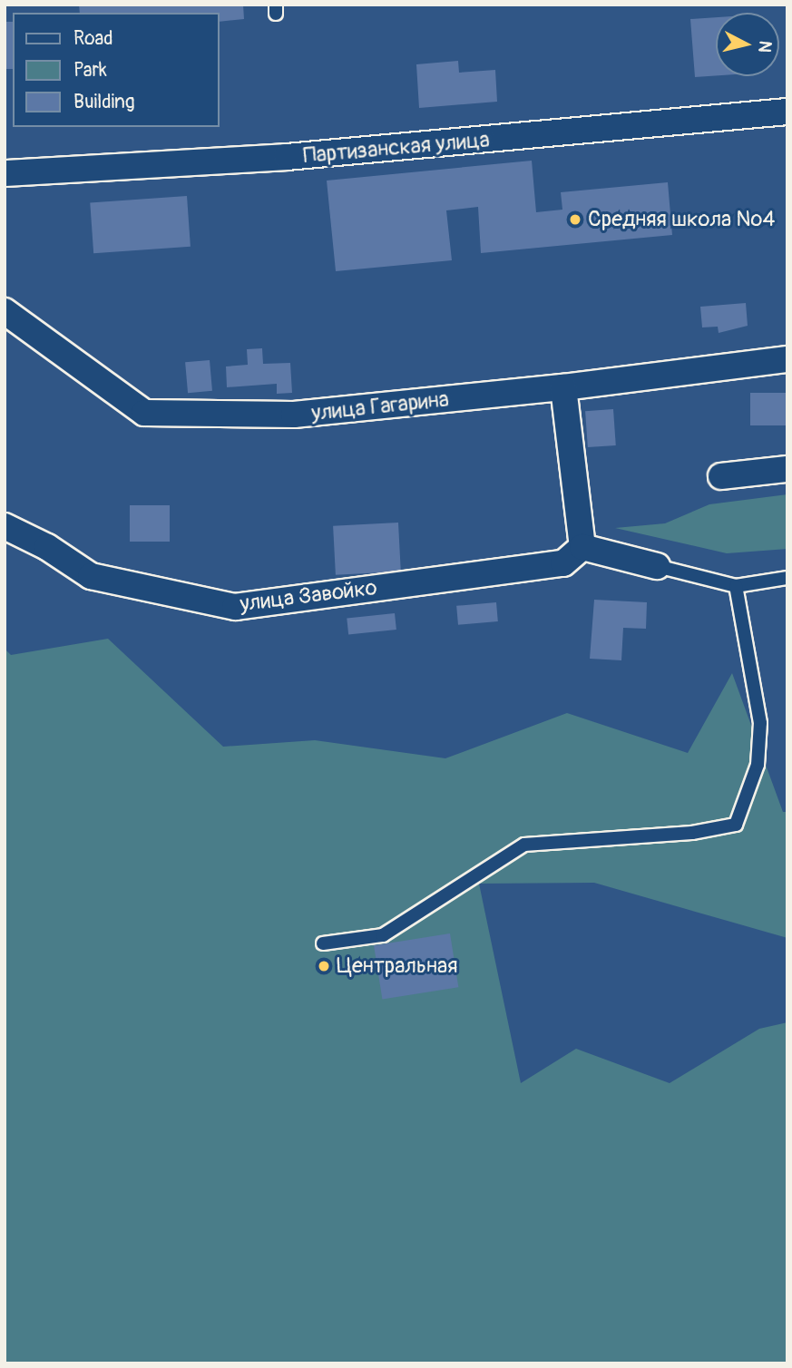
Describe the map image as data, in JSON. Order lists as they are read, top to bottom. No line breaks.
{"streets":{"street":["Партизанская улица","улица Гагарина","улица Завойко"]},"places":["Средняя школа №4","Центральная"],"legend":["Road","Park","Building"],"north":"right"}
